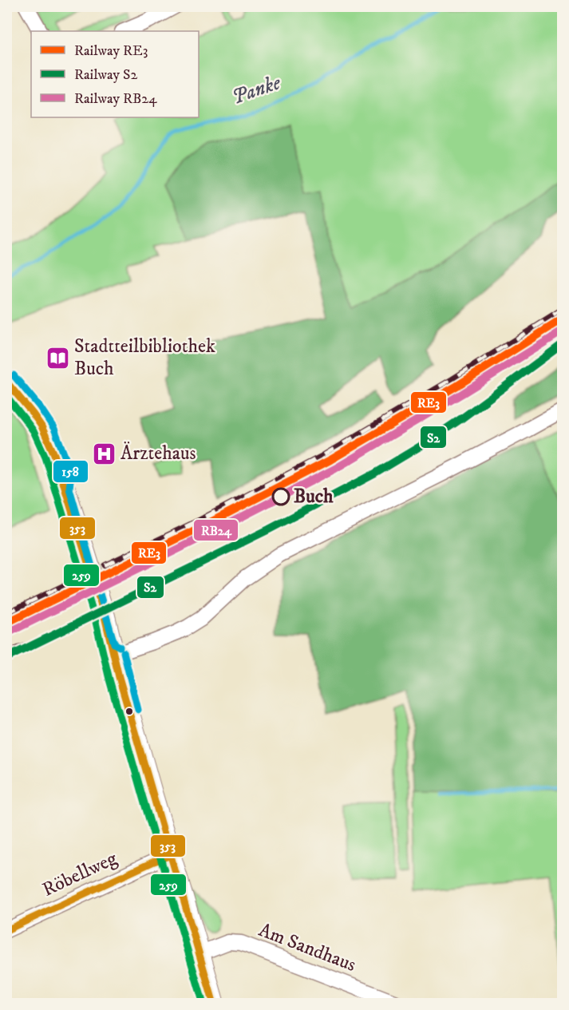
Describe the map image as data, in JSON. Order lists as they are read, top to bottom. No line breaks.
{"streets":{"street":["Röbellweg","Am Sandhaus"]},"water":["Panke"],"places":{"library":["Stadtteilbibliothek Buch"],"hospital":["Ärztehaus"],"other":["Buch"]},"lines":["rail line RE3","rail line RB24","rail line S2","transit line 158","transit line 353","transit line 259"],"legend":["Railway RE3","Railway S2","Railway RB24"]}
